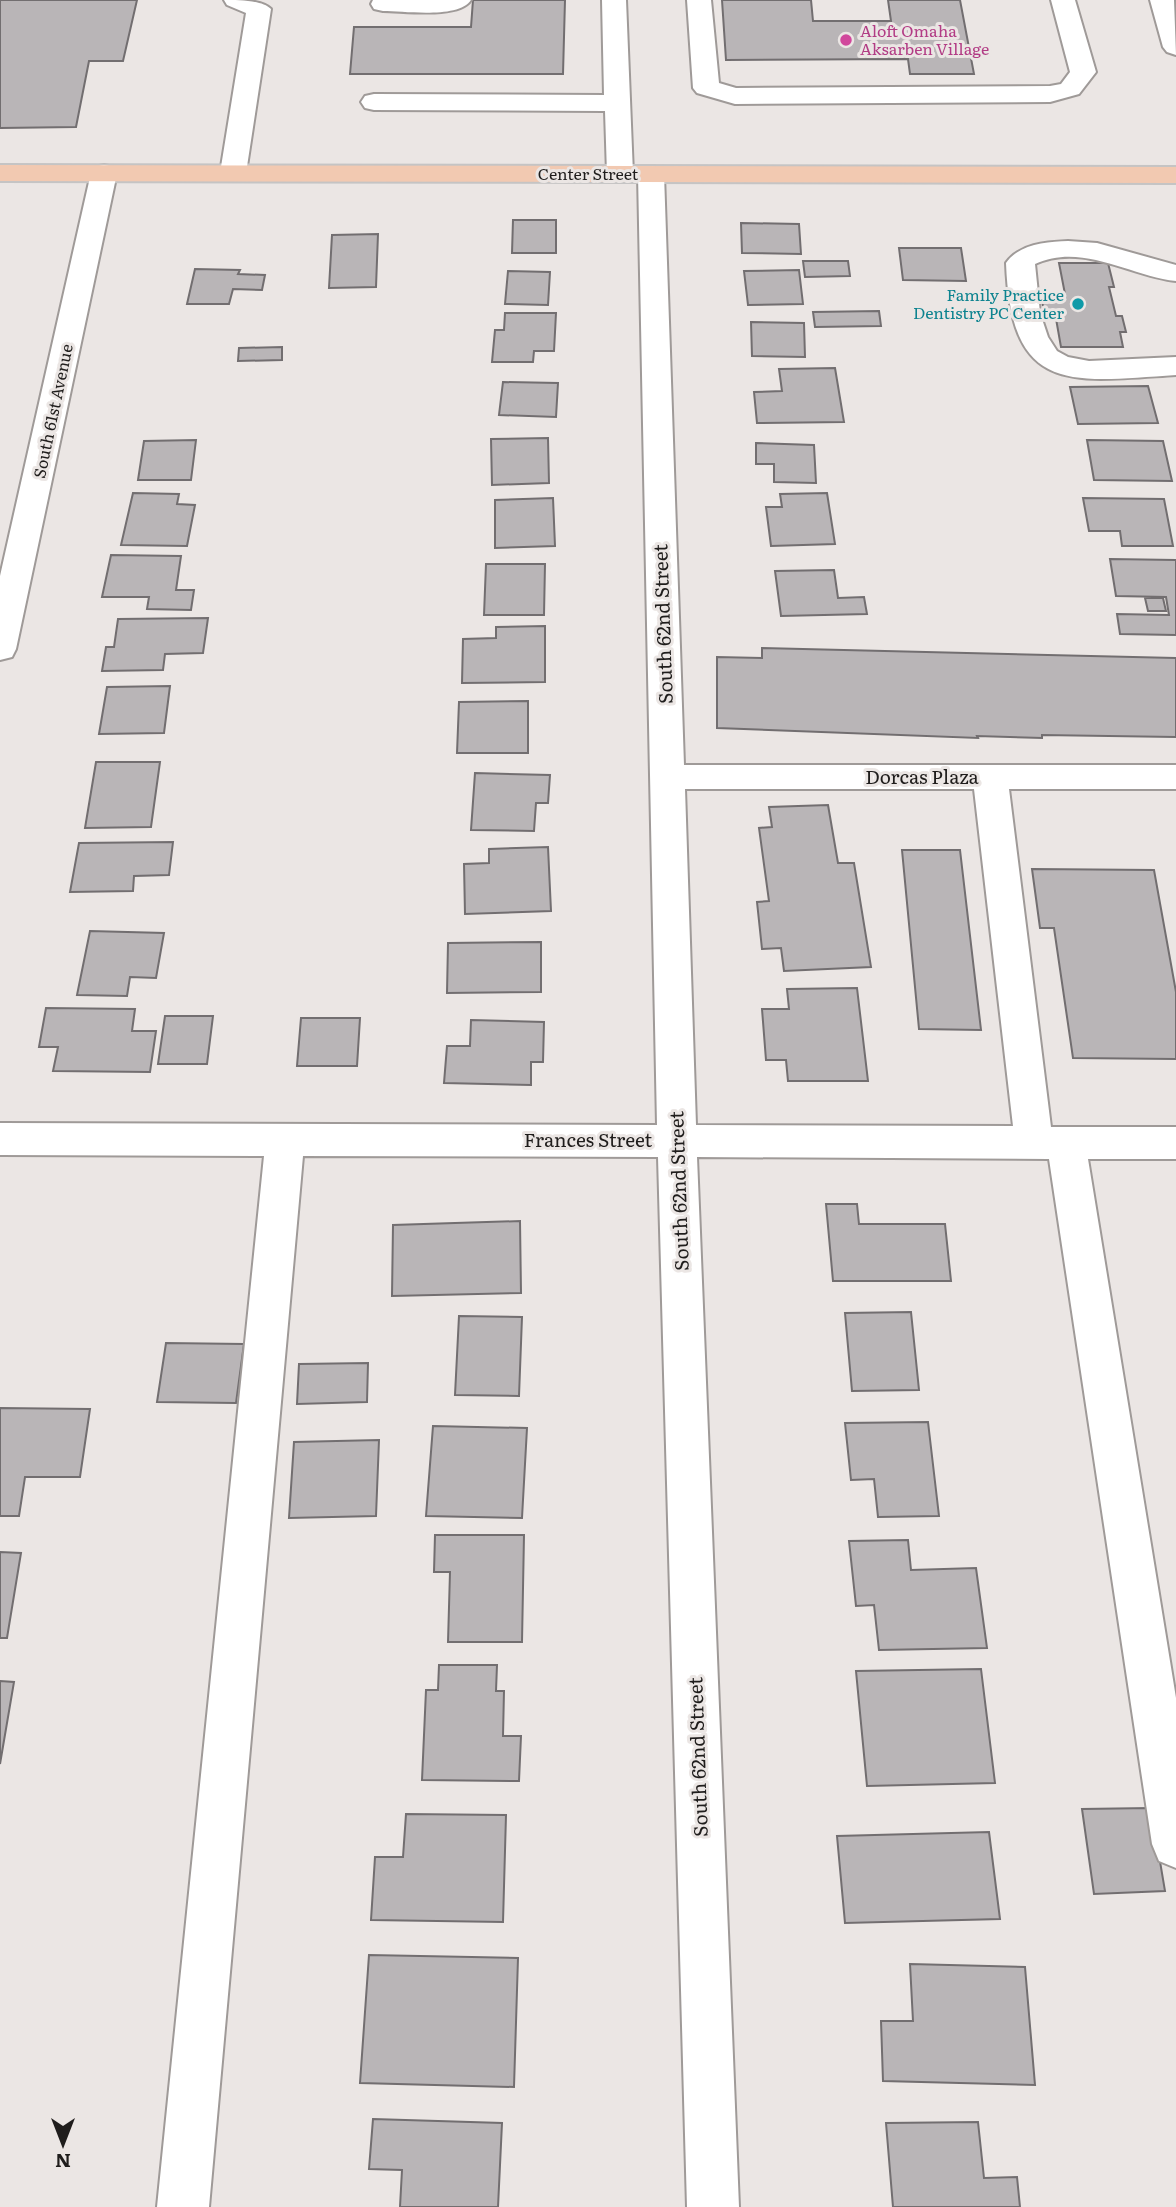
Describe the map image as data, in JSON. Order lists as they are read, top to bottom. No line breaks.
{"streets":{"main road":["Center Street"],"street":["South 61st Avenue","South 62nd Street","Dorcas Plaza","Frances Street"]},"crossings":[["Center Street","South 61st Avenue"],["Center Street","South 62nd Street"],["South 62nd Street","Dorcas Plaza"],["South 62nd Street","Frances Street"]],"places":["Aloft Omaha Aksarben Village","Family Practice Dentistry PC Center"],"north":"bottom"}
